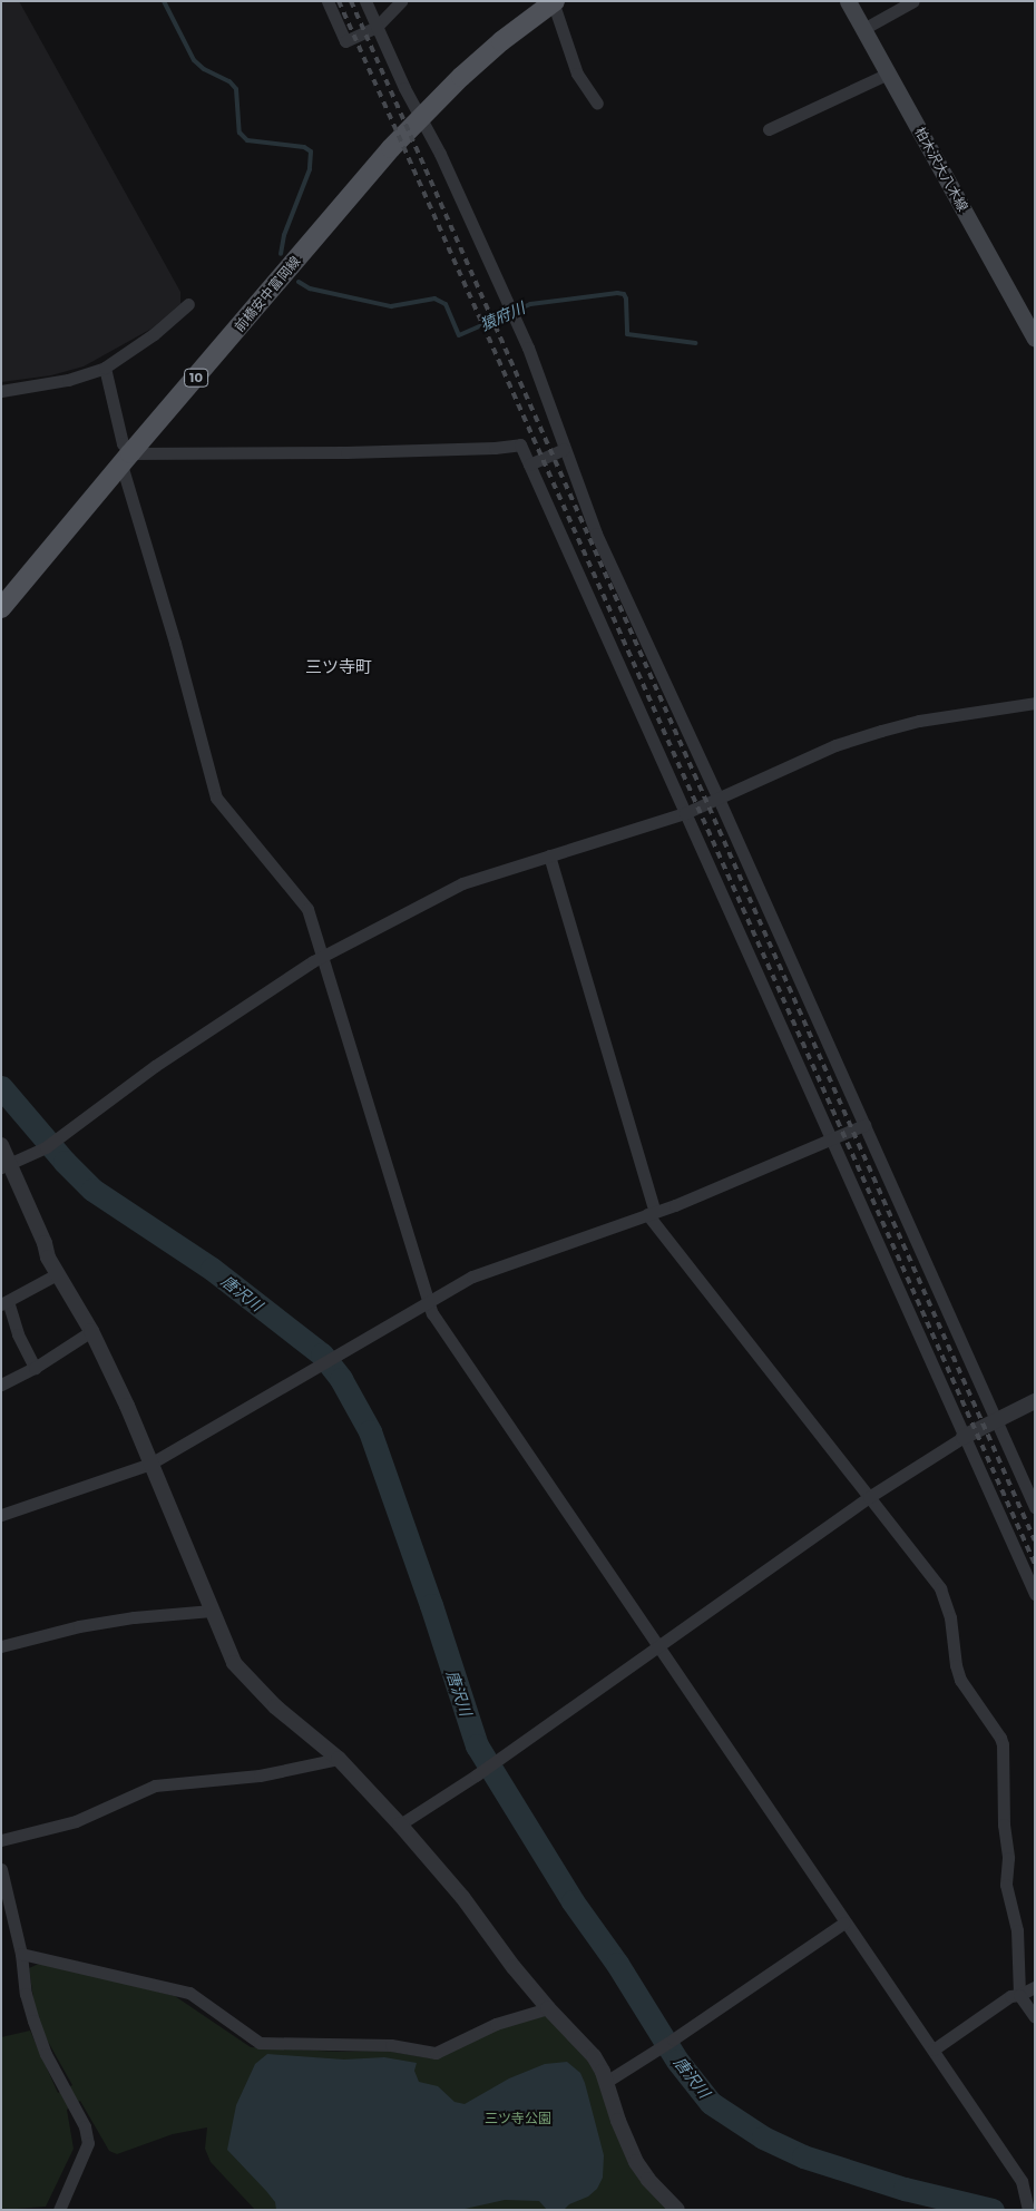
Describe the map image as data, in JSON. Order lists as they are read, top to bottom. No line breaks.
{"streets":{"main road":["柏木沢大八木線","前橋安中富岡線","10"]},"districts":["三ツ寺町"],"water":["猿府川","唐沢川"],"parks":["三ツ寺公園"]}
